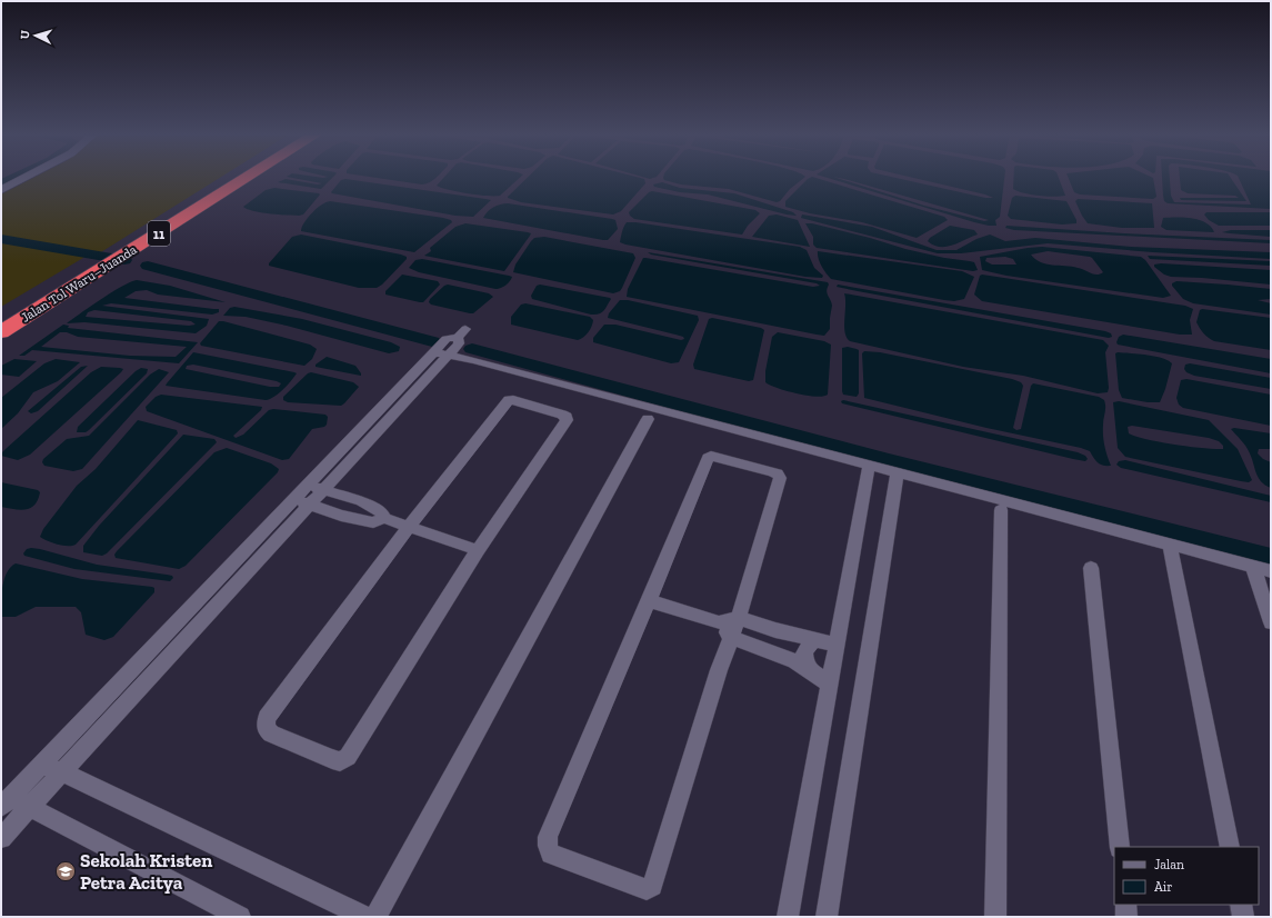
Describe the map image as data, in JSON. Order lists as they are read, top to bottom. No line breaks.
{"streets":{"highway":["11","Jalan Tol Waru–Juanda"]},"places":{"school or university":["Sekolah Kristen Petra Acitya"]},"legend":["Jalan","Air"],"north":"left"}
